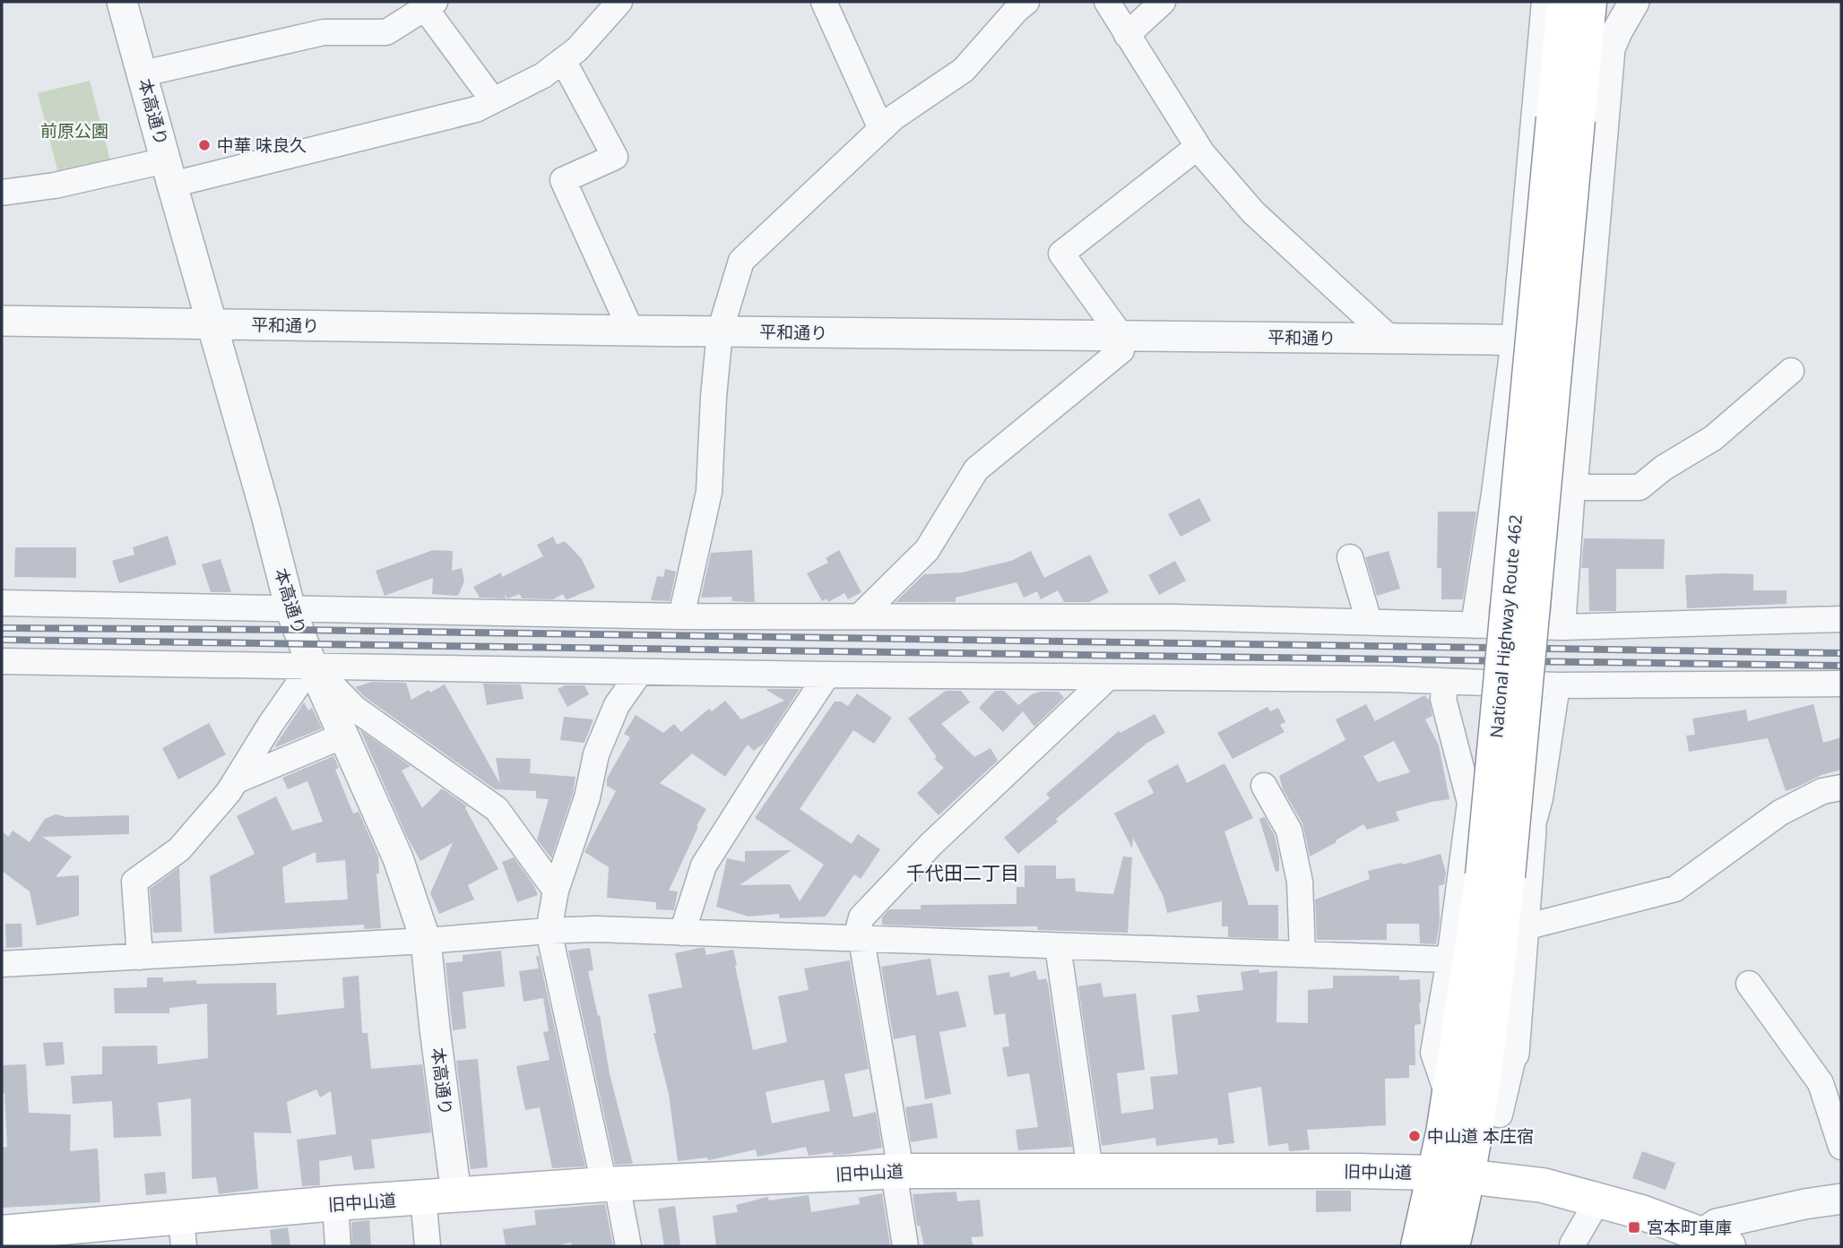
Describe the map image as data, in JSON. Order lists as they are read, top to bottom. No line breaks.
{"streets":{"main road":["National Highway Route 462","旧中山道"],"street":["本高通り","平和通り"]},"crossings":[["本高通り","平和通り"],["本高通り","旧中山道"],["National Highway Route 462","旧中山道"]],"districts":["千代田二丁目"],"parks":["前原公園"],"places":{"other":["中華 味良久","中山道 本庄宿"],"transit":["宮本町車庫"]}}
